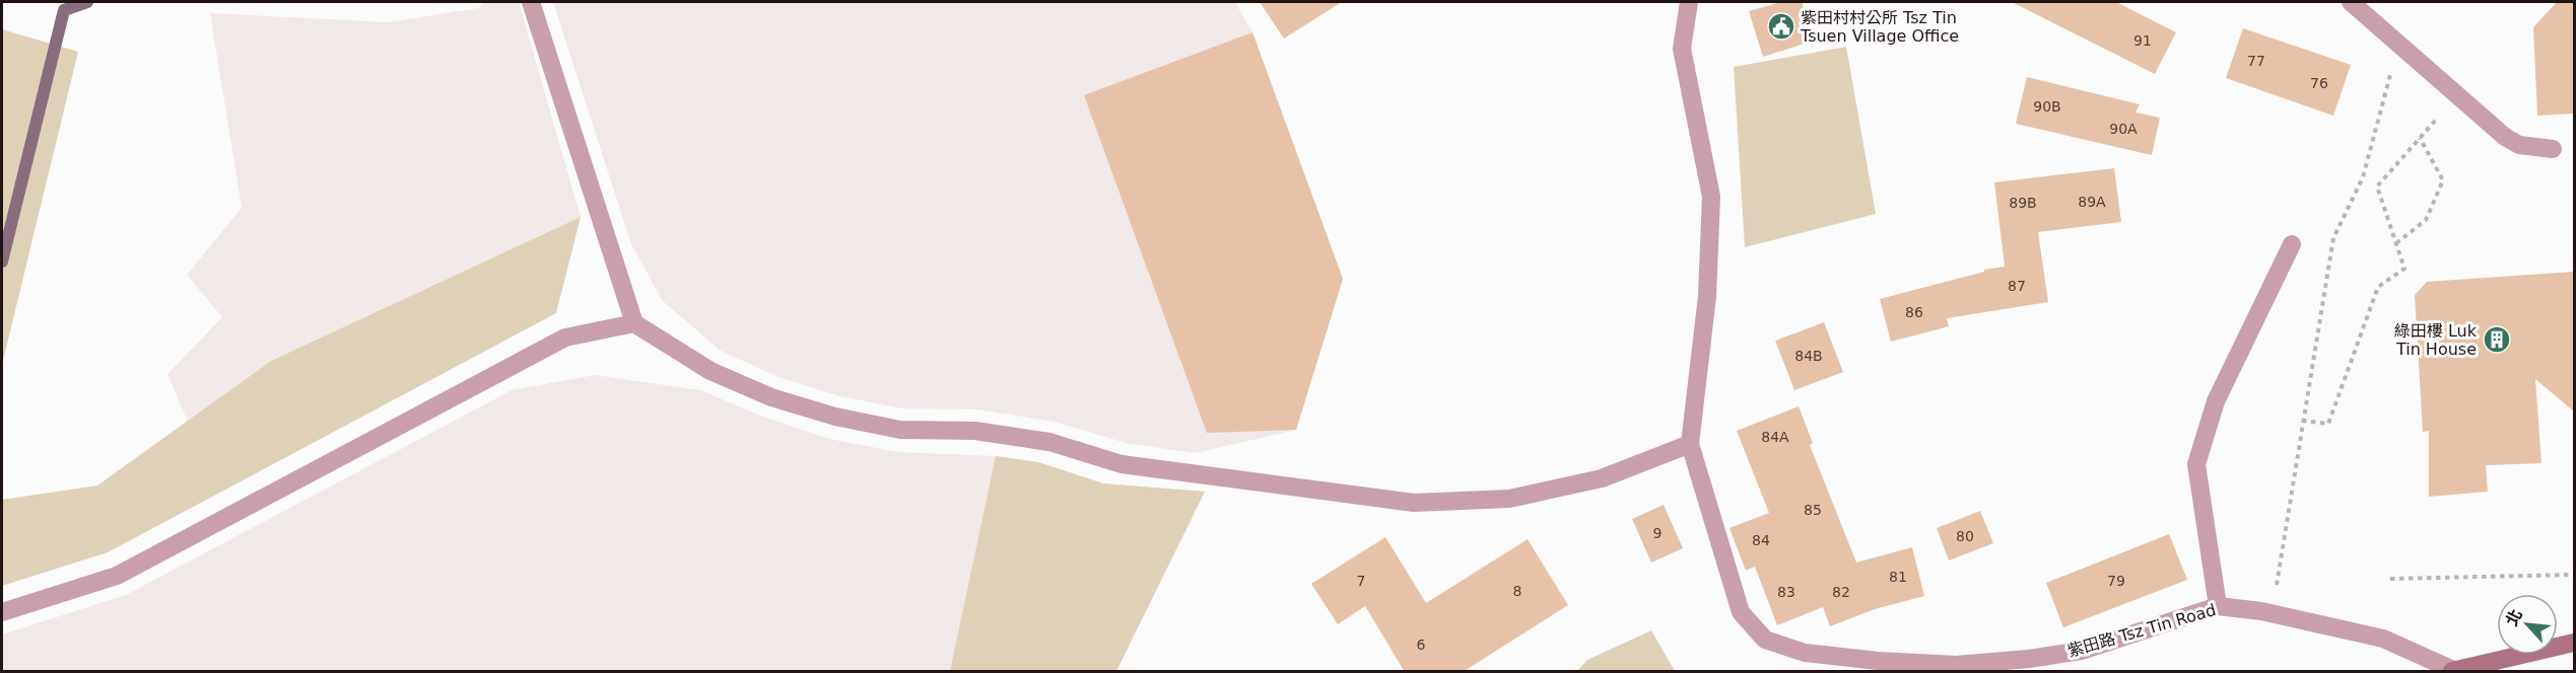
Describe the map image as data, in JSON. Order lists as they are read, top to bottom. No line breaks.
{"streets":{"street":["紫田路 Tsz Tin Road"]},"places":{"public building":["紫田村村公所 Tsz Tin Tsuen Village Office"],"building":["綠田樓 Luk Tin House"]},"house_numbers":["91","77","76","90B","90A","89A","89B","87","86","84B","84A","85","9","80","84","81","7","79","8","83","82","6"],"north":"top left"}
